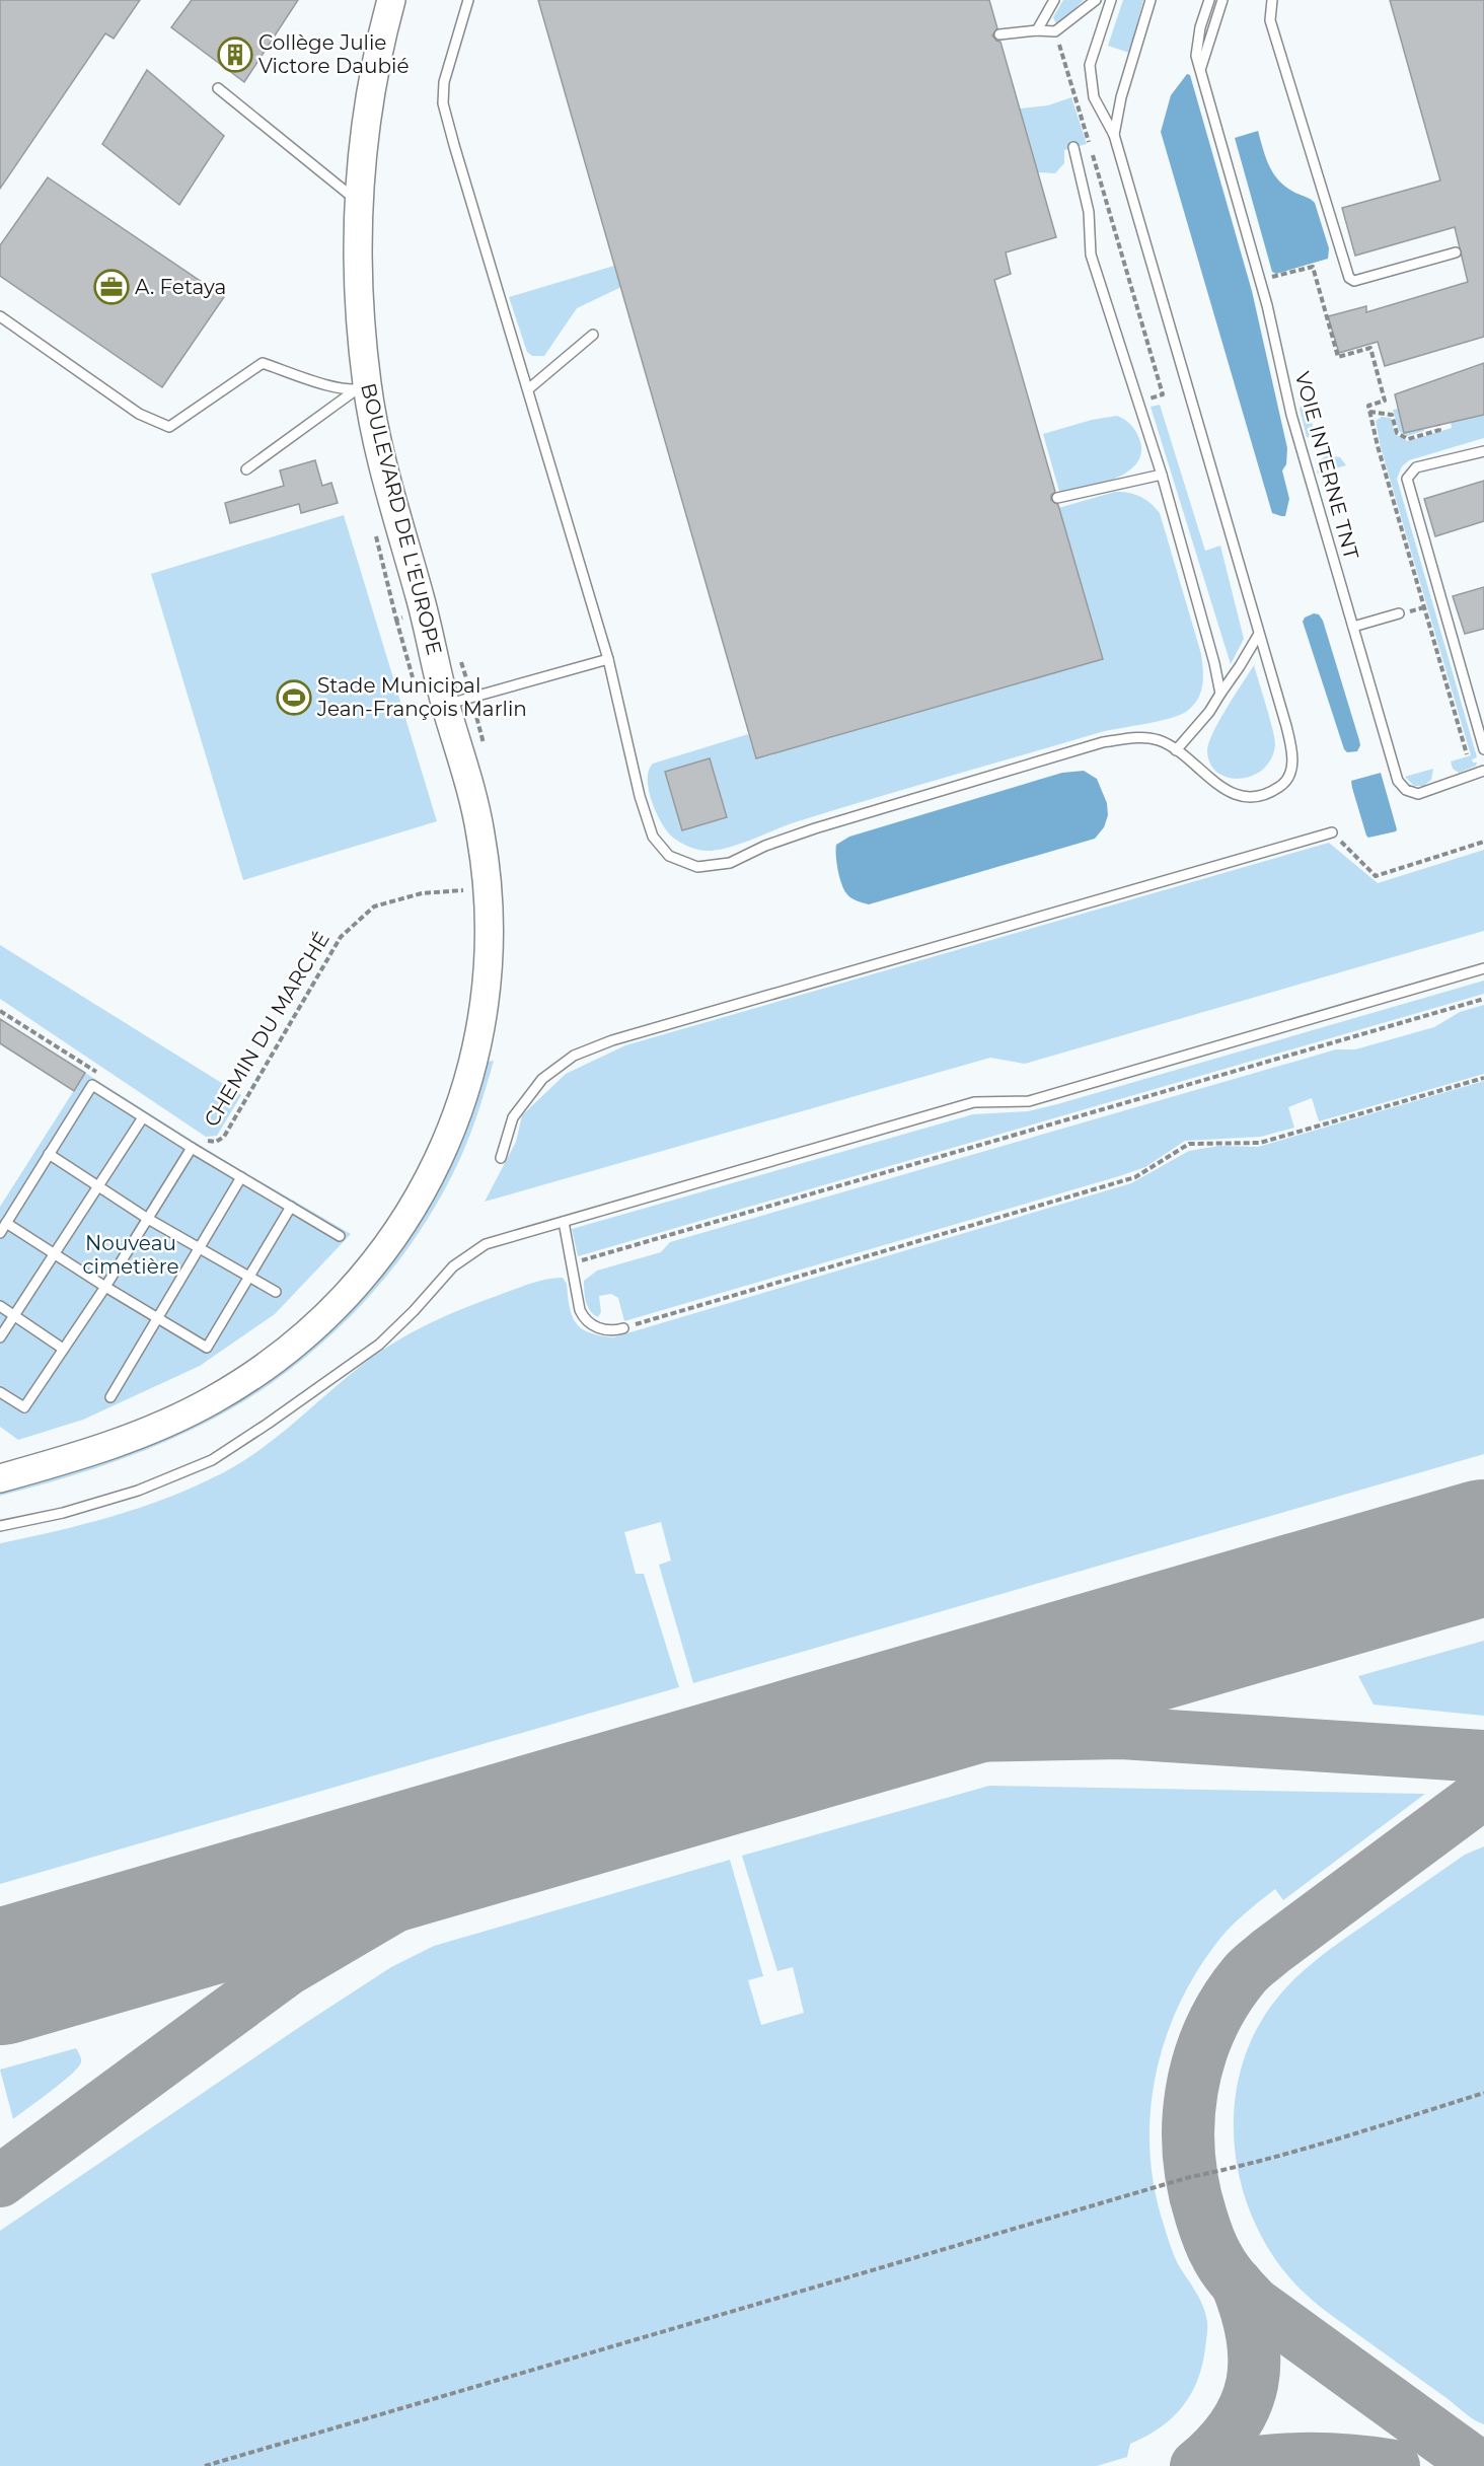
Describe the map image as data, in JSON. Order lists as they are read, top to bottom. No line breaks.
{"streets":{"main road":["BOULEVARD DE L'EUROPE"],"lane":["VOIE INTERNE TNT"],"path":["CHEMIN DU MARCHÉ"]},"crossings":[["BOULEVARD DE L'EUROPE","CHEMIN DU MARCHÉ"]],"parks":["Nouveau cimetière"],"places":{"building":["Collège Julie Victore Daubié"],"office":["A. Fetaya"],"sports":["Stade Municipal Jean-François Marlin"]}}
